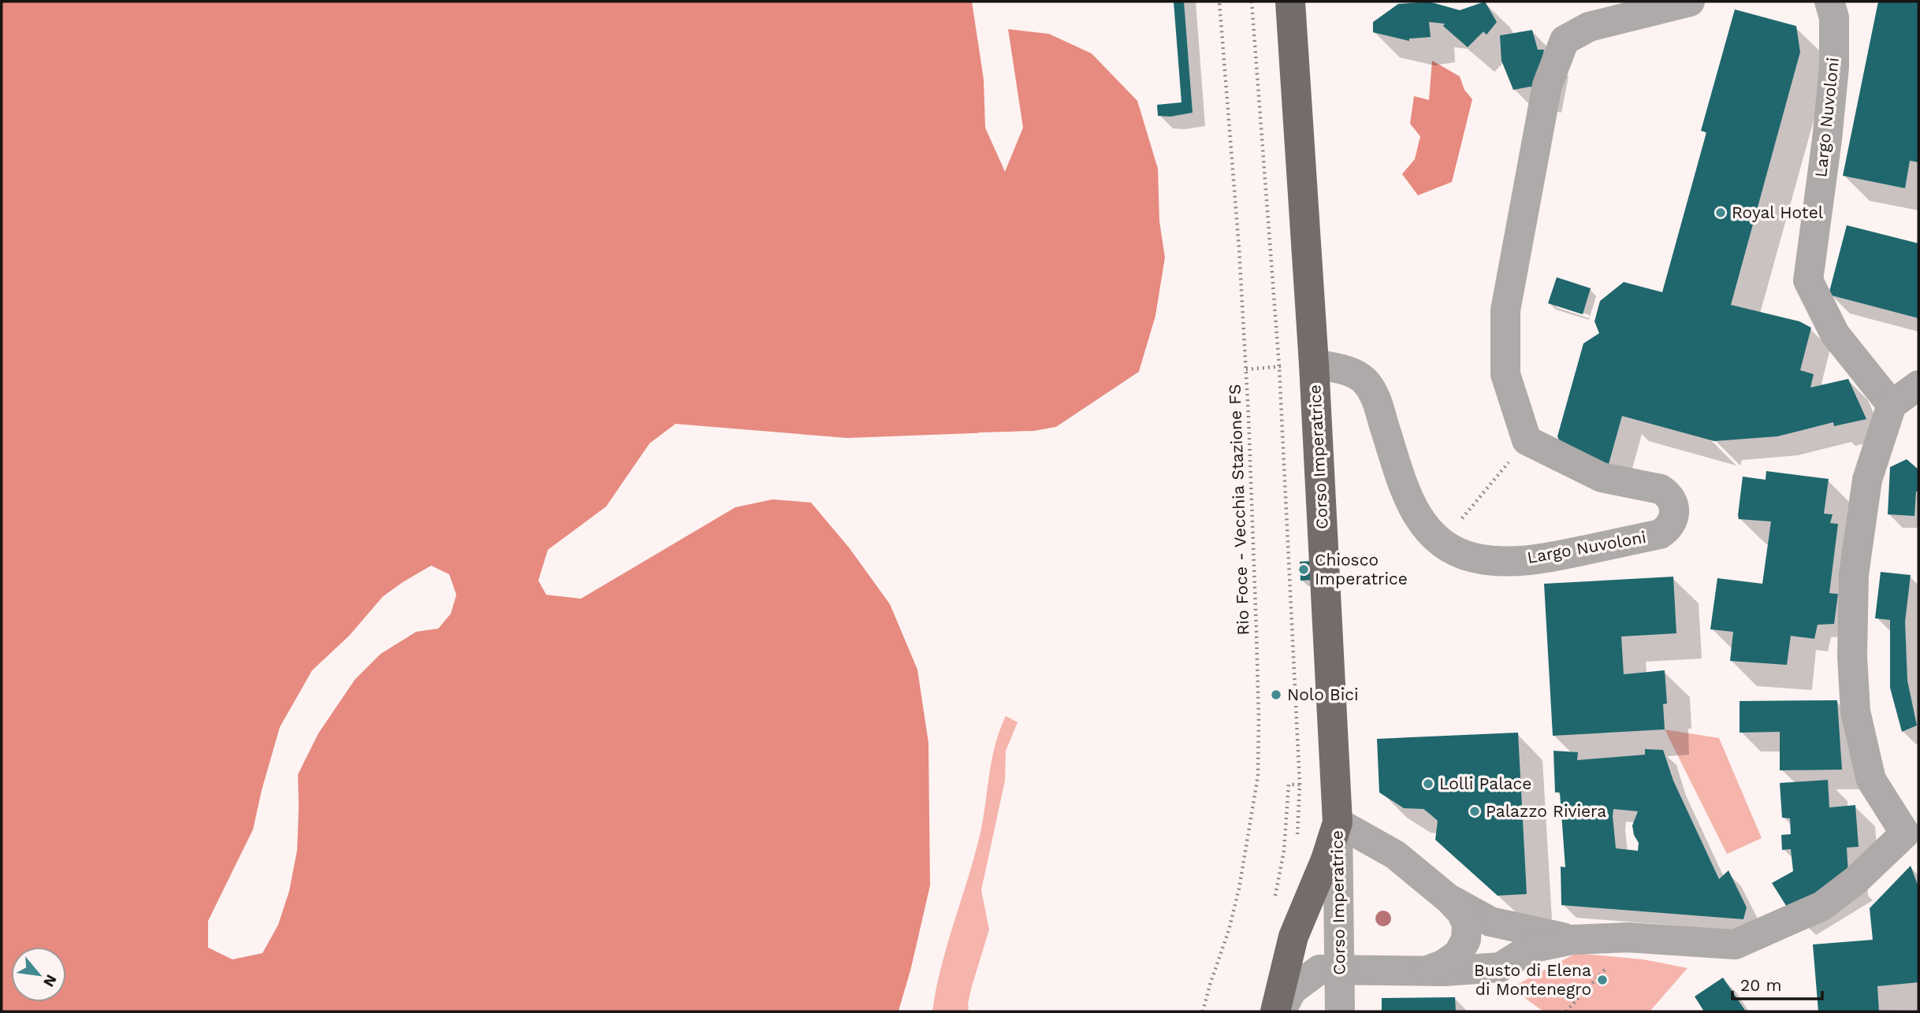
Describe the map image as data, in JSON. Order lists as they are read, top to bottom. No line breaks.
{"streets":{"main road":["Corso Imperatrice"],"street":["Largo Nuvoloni"],"path":["Rio Foce - Vecchia Stazione FS"]},"crossings":[["Largo Nuvoloni","Corso Imperatrice"]],"places":["Royal Hotel","Chiosco Imperatrice","Nolo Bici","Lolli Palace","Palazzo Riviera","Busto di Elena di Montenegro"],"scale_bar":"20 m","north":"bottom right"}
